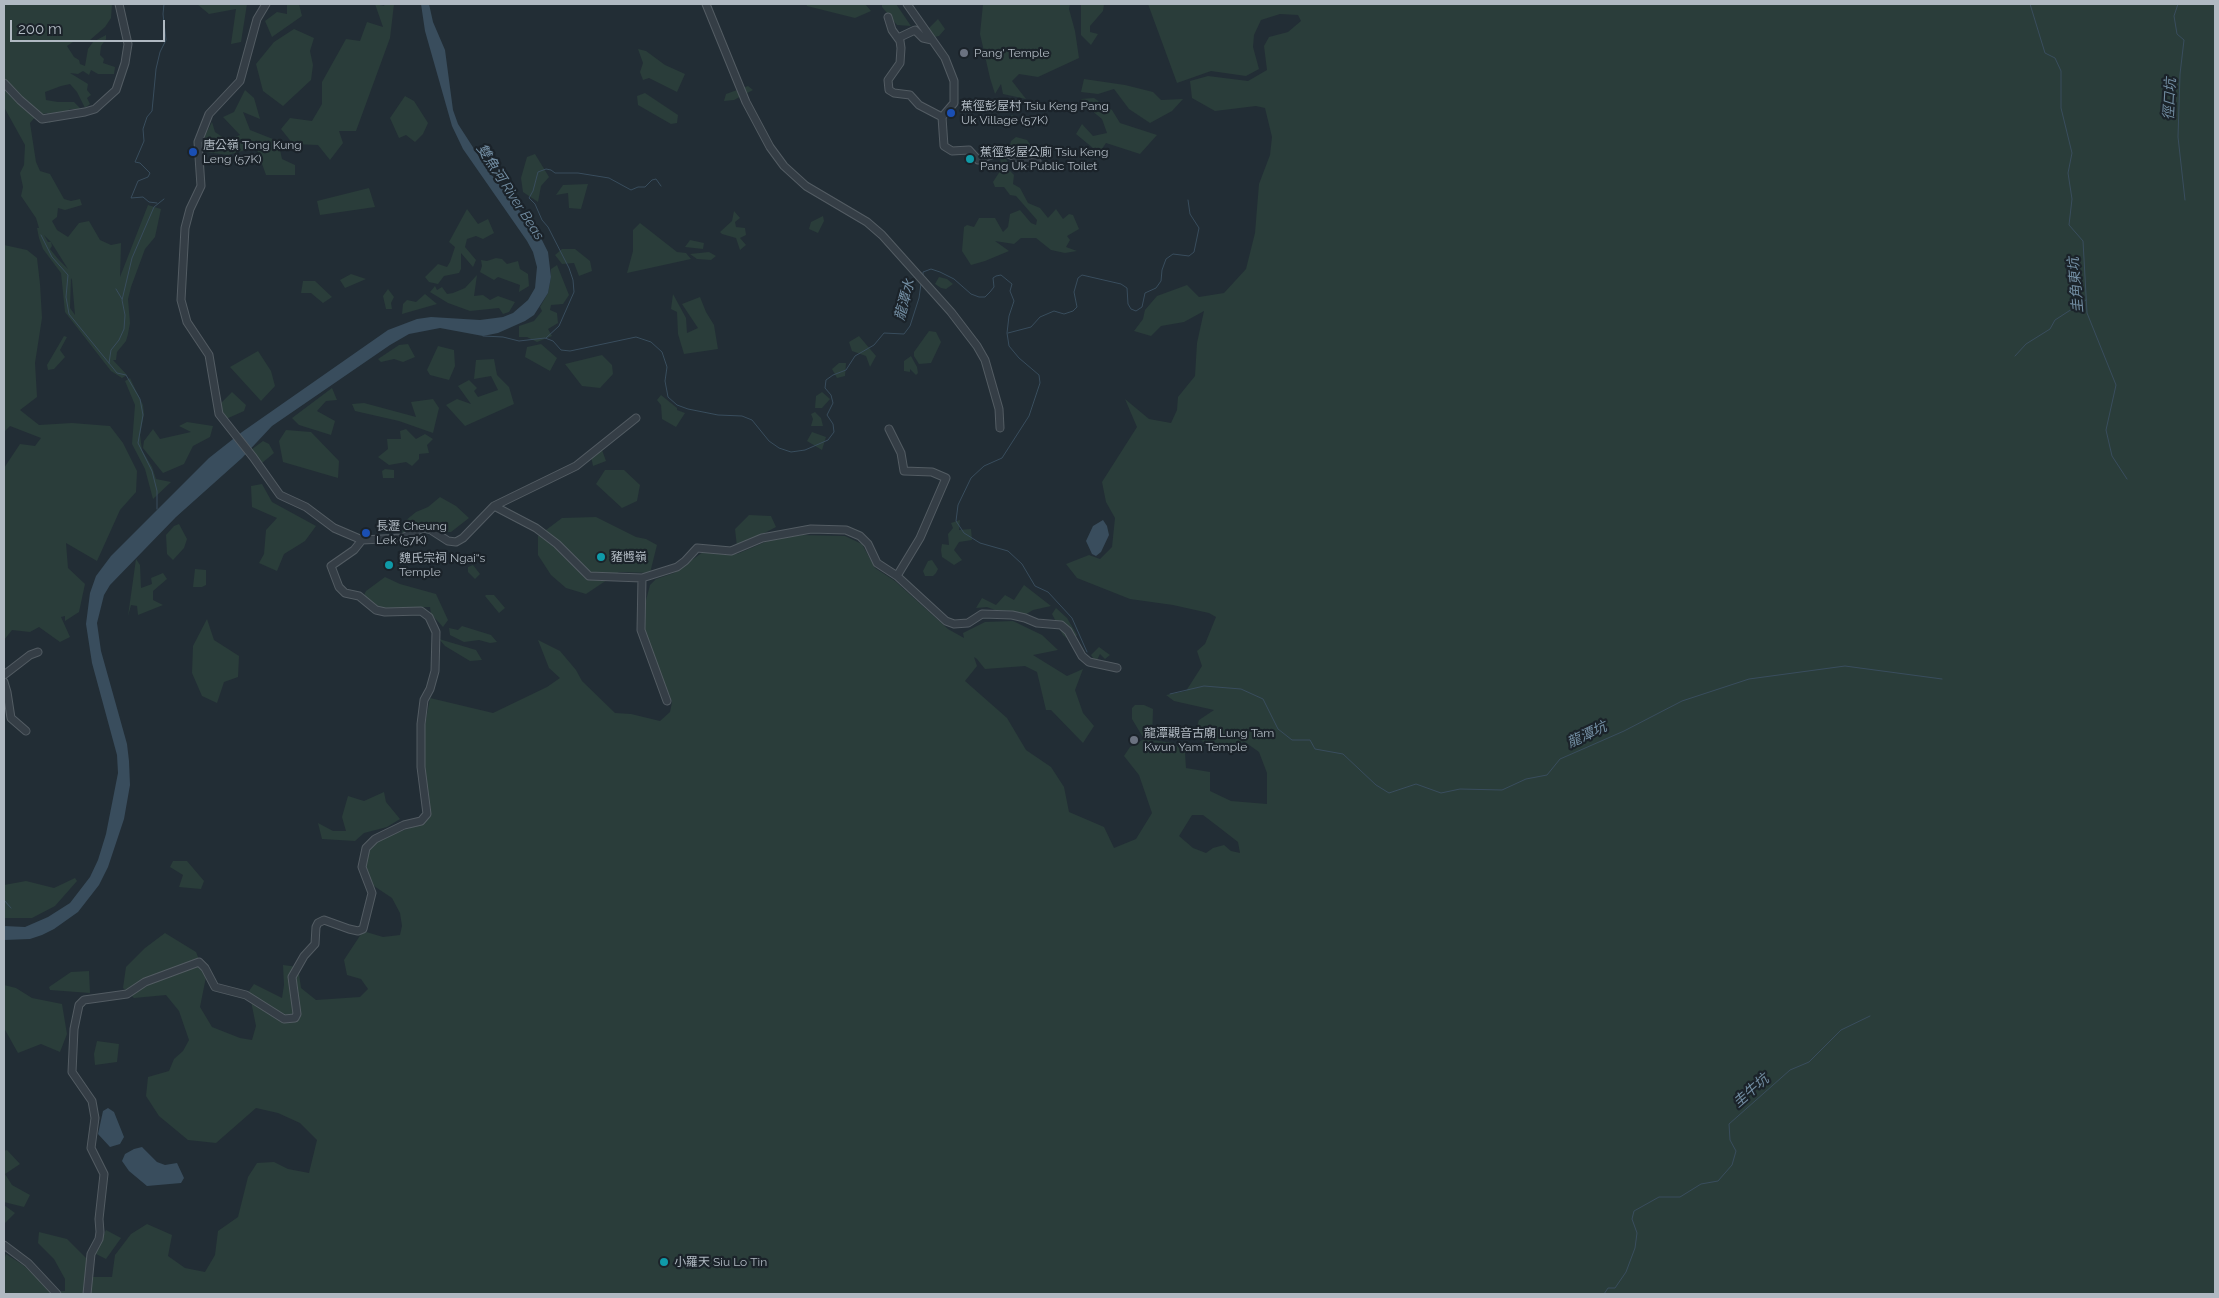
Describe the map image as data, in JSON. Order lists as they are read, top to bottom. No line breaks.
{"water":["徑口坑","雙魚河 River Beas","圭角東坑","龍潭水","龍潭坑","圭牛坑"],"places":["Pang' Temple","蕉徑彭屋村 Tsiu Keng Pang Uk Village (57K)","唐公嶺 Tong Kung Leng (57K)","蕉徑彭屋公廁 Tsiu Keng Pang Uk Public Toilet","長瀝 Cheung Lek (57K)","豬乸嶺","魏氏宗祠 Ngai“s Temple","龍潭觀音古廟 Lung Tam Kwun Yam Temple","小羅天 Siu Lo Tin"],"scale_bar":"200 m"}
